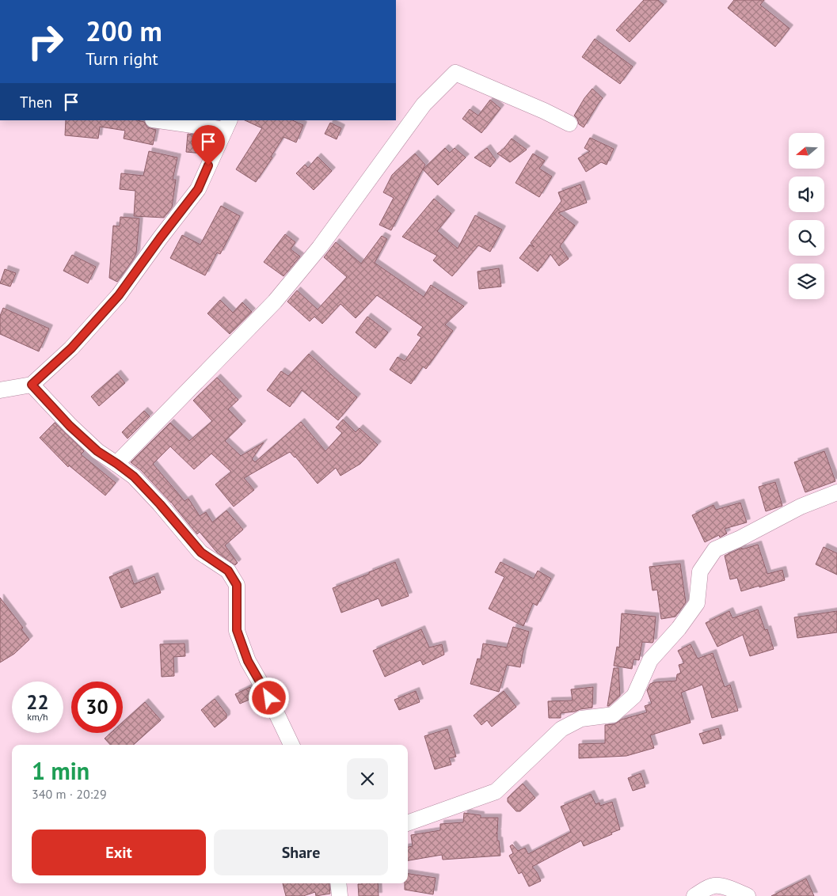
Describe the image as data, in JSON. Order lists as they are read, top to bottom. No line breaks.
{"north":"left","page":{"turn":["200 m","Turn right"],"then":"Then","speed":"22 km/h","limit":"30","heading":["1 min","340 m · 20:29"],"buttons":["Exit","Share"]}}
